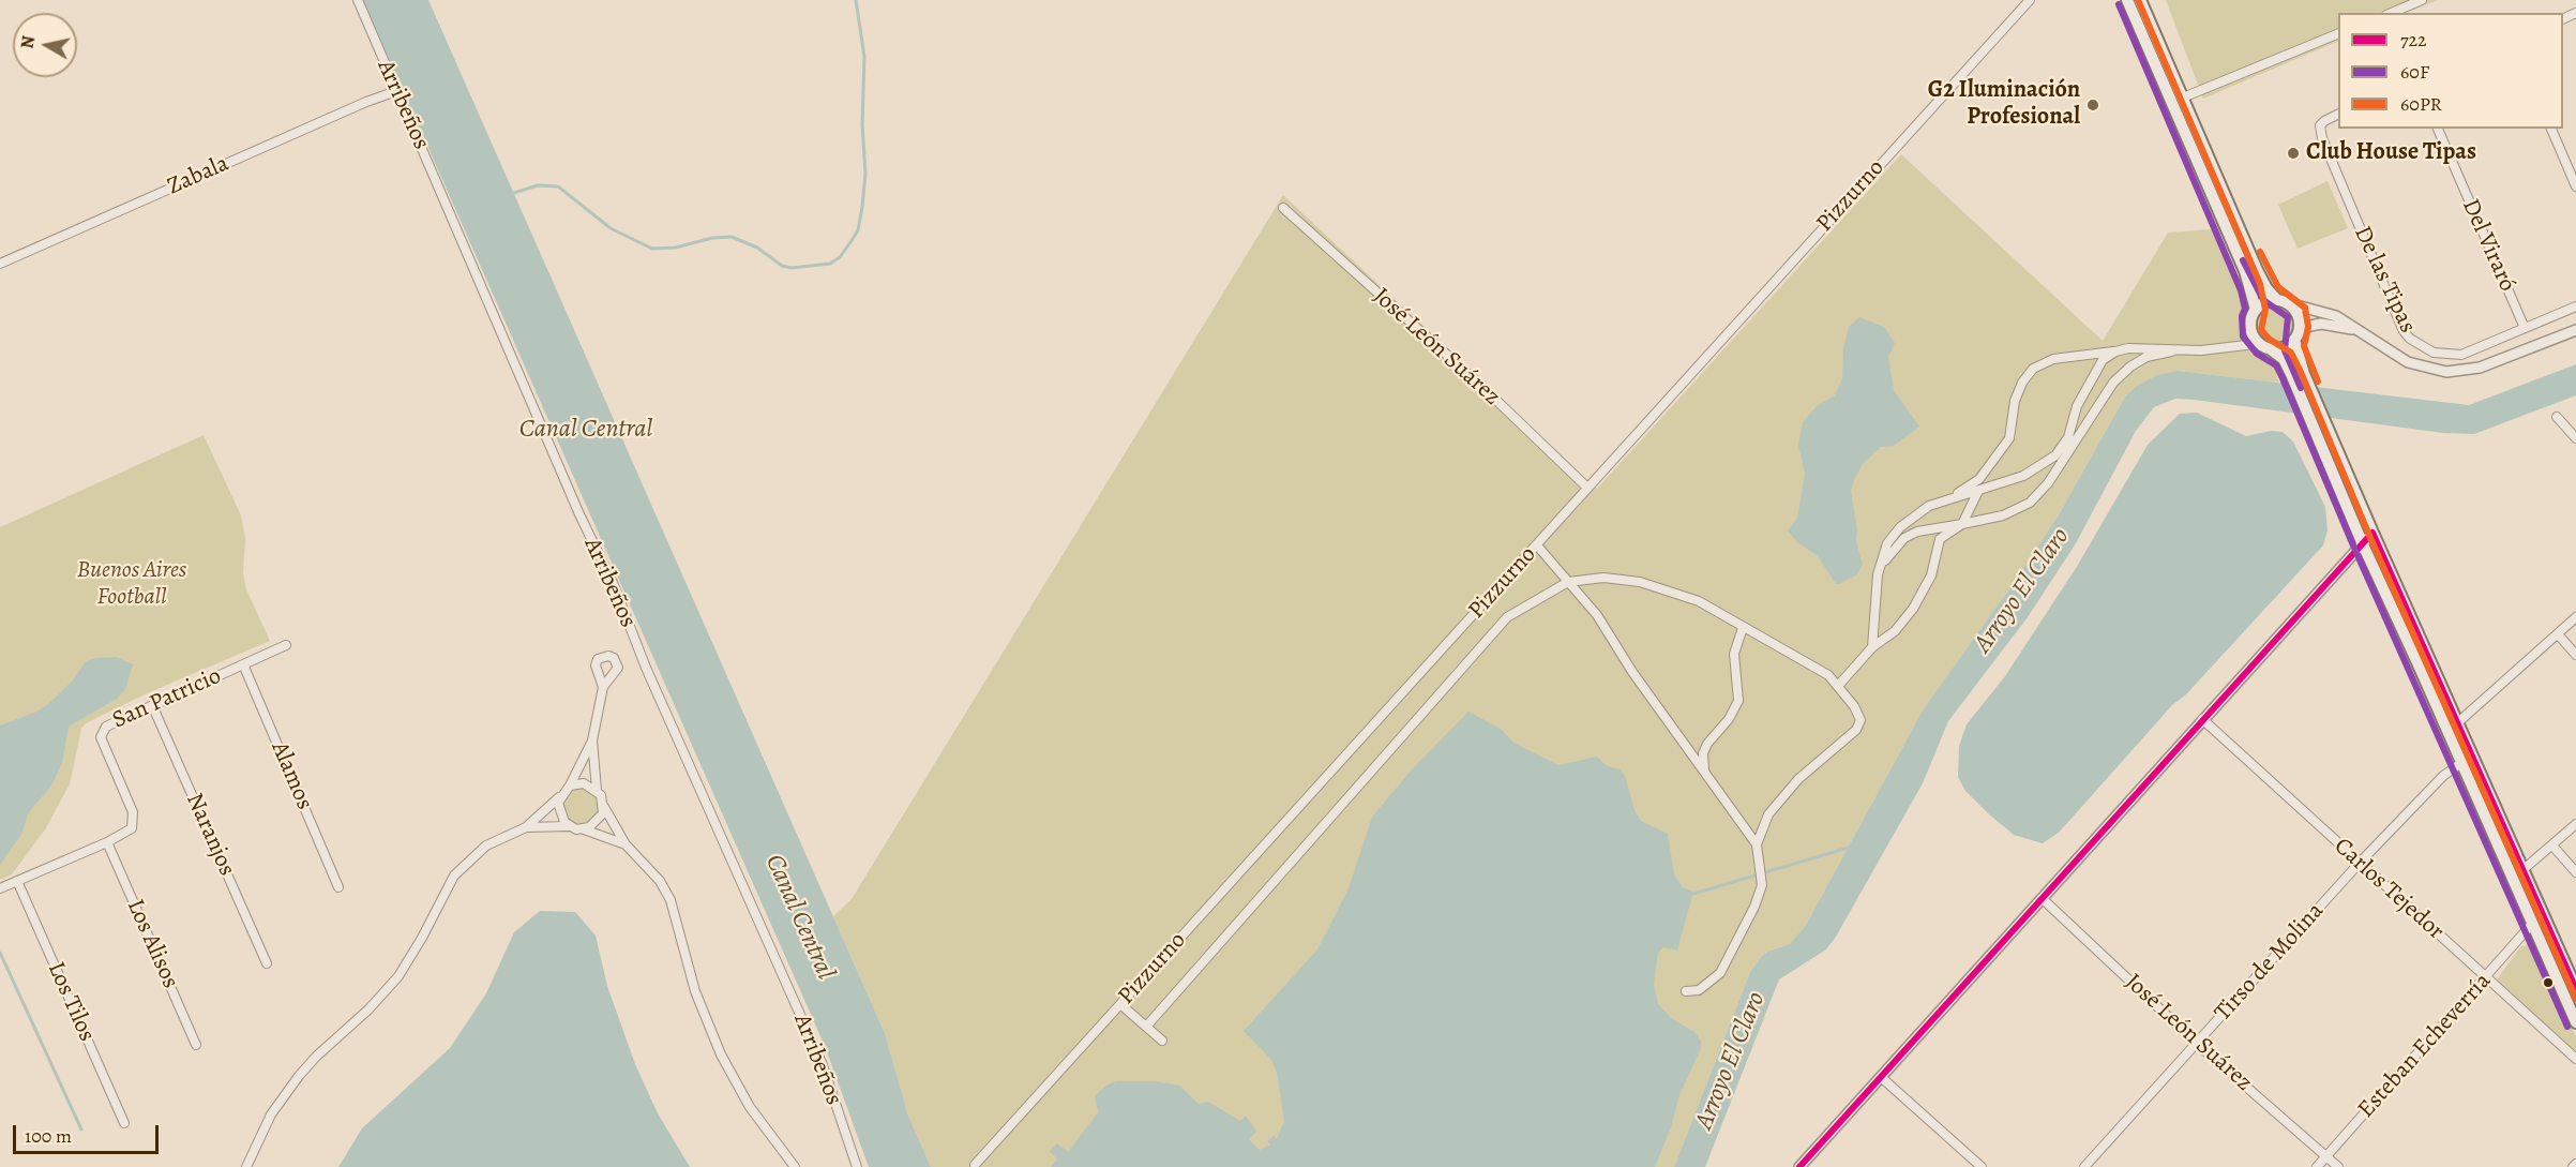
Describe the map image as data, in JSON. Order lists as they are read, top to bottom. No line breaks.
{"streets":{"street":["Arribeños","Zabala","Pizzurno","Del Viraró","De las Tipas","José León Suárez","San Patricio","Alamos","Naranjos","Carlos Tejedor","Los Alisos","Tirso de Molina","Los Tilos","Esteban Echeverría"]},"crossings":[["Arribeños","Zabala"],["Pizzurno","José León Suárez"],["Del Viraró","De las Tipas"],["José León Suárez","Tirso de Molina"],["José León Suárez","Esteban Echeverría"],["San Patricio","Alamos"],["San Patricio","Naranjos"],["San Patricio","Los Alisos"],["San Patricio","Los Tilos"],["Carlos Tejedor","Tirso de Molina"],["Carlos Tejedor","Esteban Echeverría"]],"water":["Canal Central","Arroyo El Claro"],"parks":["Buenos Aires Football"],"places":["G2 Iluminación Profesional","Club House Tipas"],"lines":["transit line 60PR","transit line 60F","transit line 722"],"legend":["722","60F","60PR"],"scale_bar":"100 m","north":"left"}
